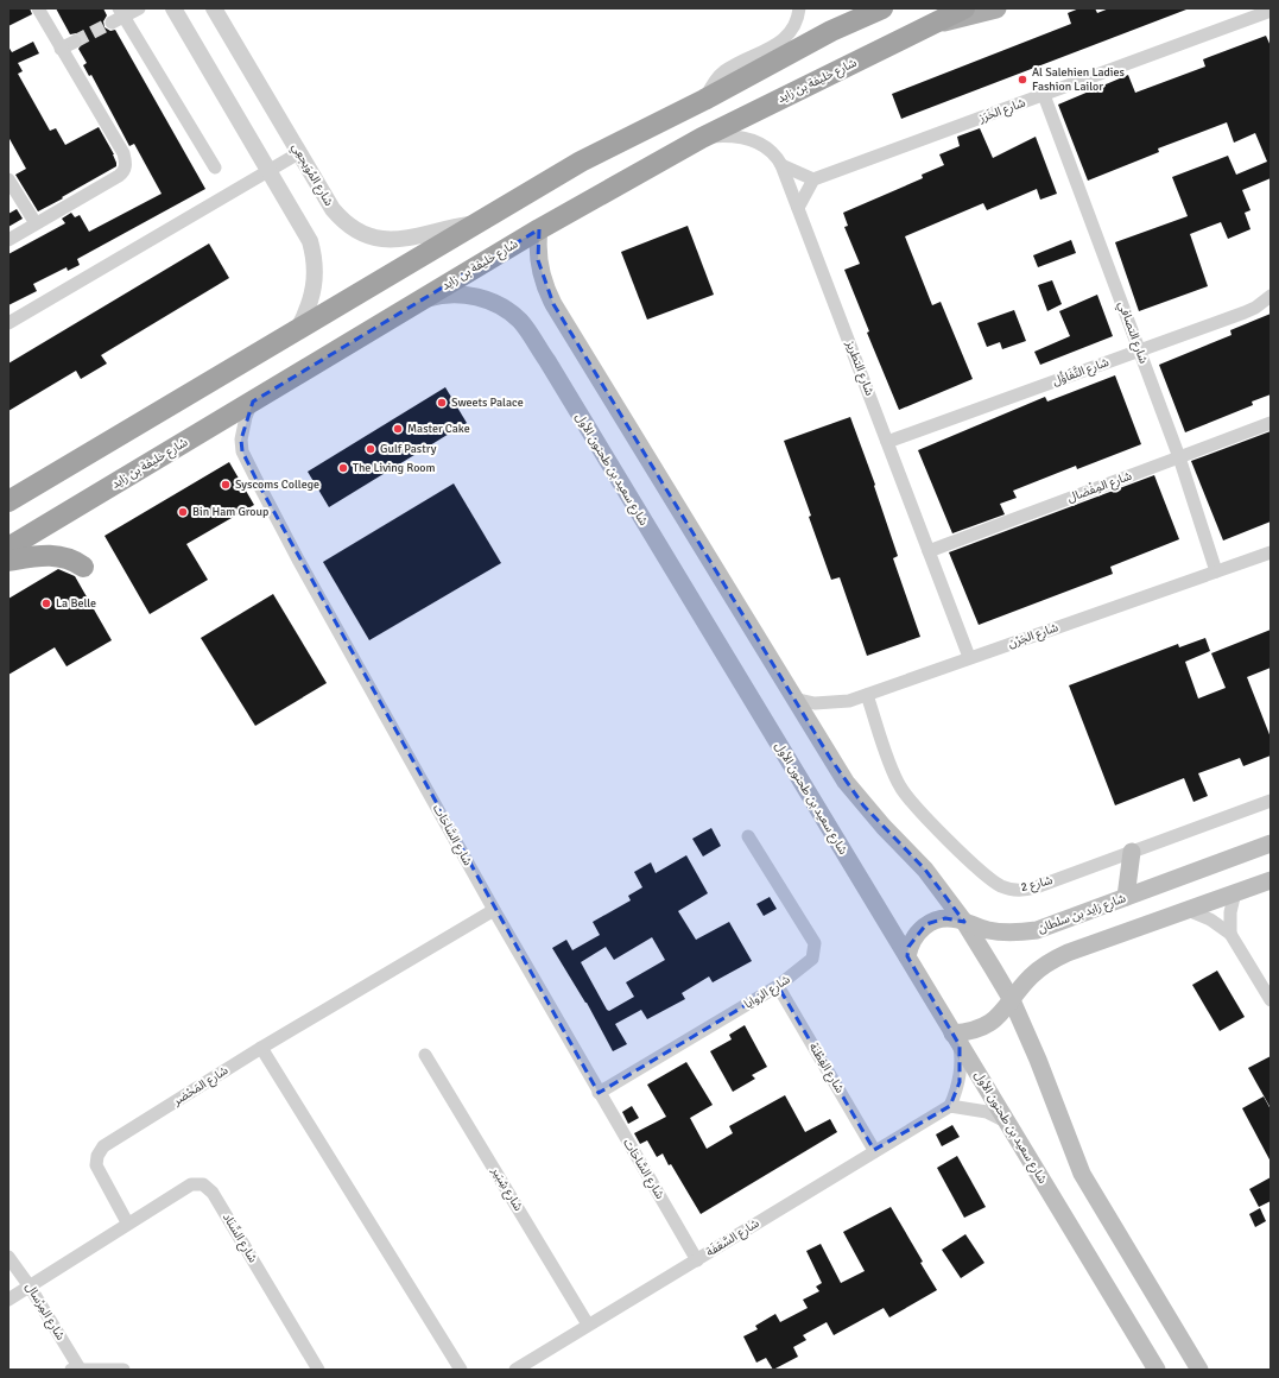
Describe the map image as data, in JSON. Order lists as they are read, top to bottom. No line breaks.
{"streets":{"highway":["شارع خليفة بن زايد"],"main road":["شارع سعيد بن طحنون الأول","شارع زايد بن سلطان"],"street":["شارع الخَرَز","شارع المُوَيجعِي","شارع التصافي","شارع التطريز","شارع التَّفَاؤُل","شارع المِفْضال","شارع الجَرْن","شارع السَّاحَات","شارع 2","شارع الزوايا","شارع الفِطْنَة","شارع المَحْضر","شارع شِبَير","شارع السِّنَاد","شارع السَّعَفَة","شارع المِرْسال"]},"crossings":[["شارع خليفة بن زايد","شارع التطريز"],["شارع خليفة بن زايد","شارع سعيد بن طحنون الأول"],["شارع خليفة بن زايد","شارع السَّاحَات"],["شارع الخَرَز","شارع التصافي"],["شارع التصافي","شارع التَّفَاؤُل"],["شارع التصافي","شارع المِفْضال"],["شارع التصافي","شارع الجَرْن"],["شارع التطريز","شارع التَّفَاؤُل"],["شارع التطريز","شارع المِفْضال"],["شارع التطريز","شارع الجَرْن"],["شارع سعيد بن طحنون الأول","شارع زايد بن سلطان"],["شارع الجَرْن","شارع 2"],["شارع السَّاحَات","شارع الزوايا"],["شارع السَّاحَات","شارع المَحْضر"],["شارع السَّاحَات","شارع السَّعَفَة"],["شارع الزوايا","شارع الفِطْنَة"],["شارع الفِطْنَة","شارع السَّعَفَة"],["شارع المَحْضر","شارع السِّنَاد"],["شارع شِبَير","شارع السَّعَفَة"]],"places":["Al Salehien Ladies Fashion Lailor","Sweets Palace","Master Cake","Gulf Pastry","The Living Room","Syscoms College","Bin Ham Group","La Belle"]}
